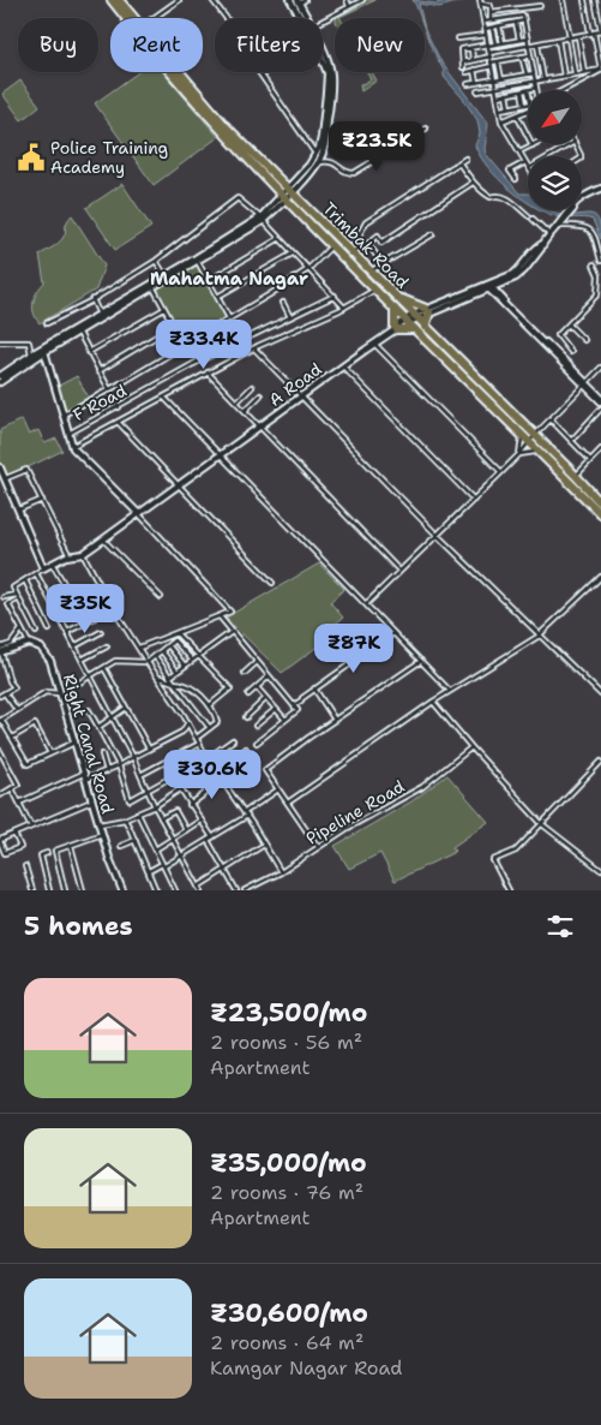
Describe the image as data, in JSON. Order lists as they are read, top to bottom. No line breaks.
{"streets":{"highway":["Trimbak Road"],"street":["A Road","F Road","Right Canal Road","Pipeline Road"]},"crossings":[["Trimbak Road","A Road"]],"districts":["Mahatma Nagar"],"places":{"public building":["Police Training Academy"]},"north":"bottom left","page":{"chip":["Buy","Rent","Filters","New"],"price":["₹23.5K","₹33.4K","₹35K","₹87K","₹30.6K"],"heading":"5 homes","list":[{"name":"₹23,500/mo","note":"2 rooms · 56 m² · Apartment"},{"name":"₹35,000/mo","note":"2 rooms · 76 m² · Apartment"},{"name":"₹30,600/mo","note":"2 rooms · 64 m² · Kamgar Nagar Road"}]}}
